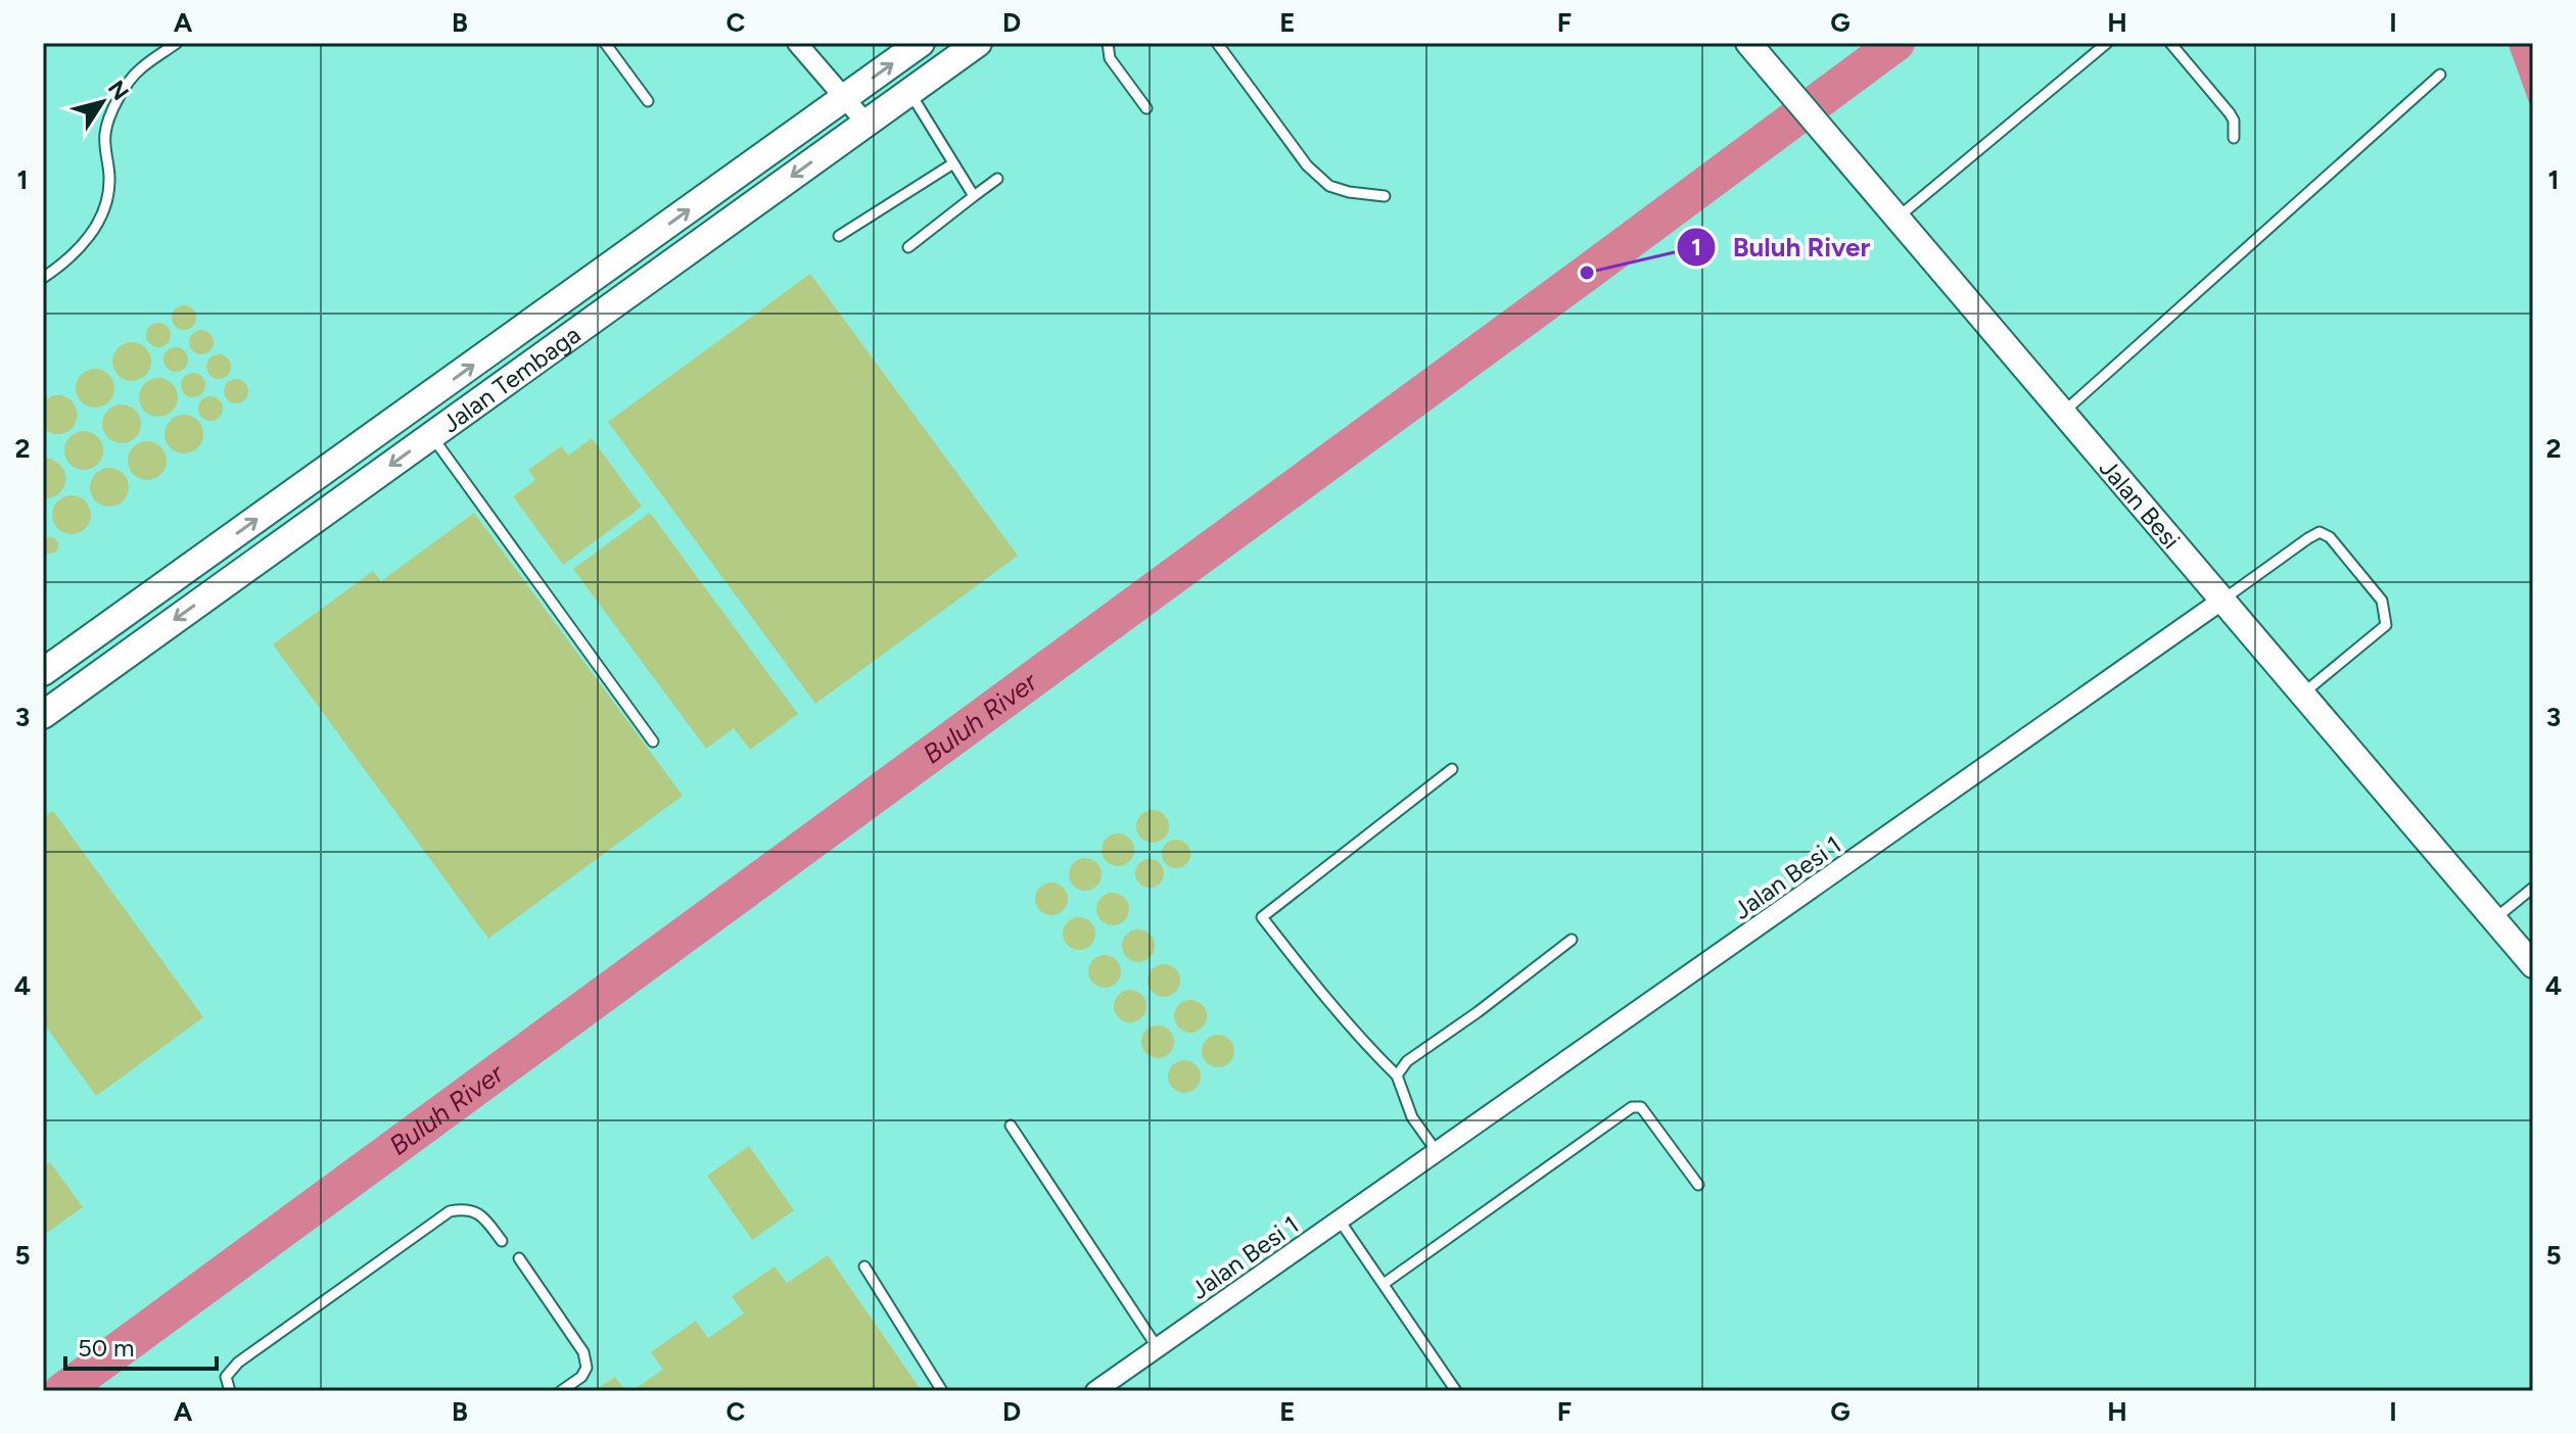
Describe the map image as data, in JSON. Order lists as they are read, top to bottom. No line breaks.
{"streets":{"main road":["Jalan Tembaga"],"street":["Jalan Besi","Jalan Besi 1"]},"crossings":[["Jalan Besi","Jalan Besi 1"]],"water":["Buluh River"],"places":["Buluh River"],"scale_bar":"50 m","north":"top right","grid":{"columns":["A","B","C","D","E","F","G","H","I"],"rows":["1","2","3","4","5"]}}
